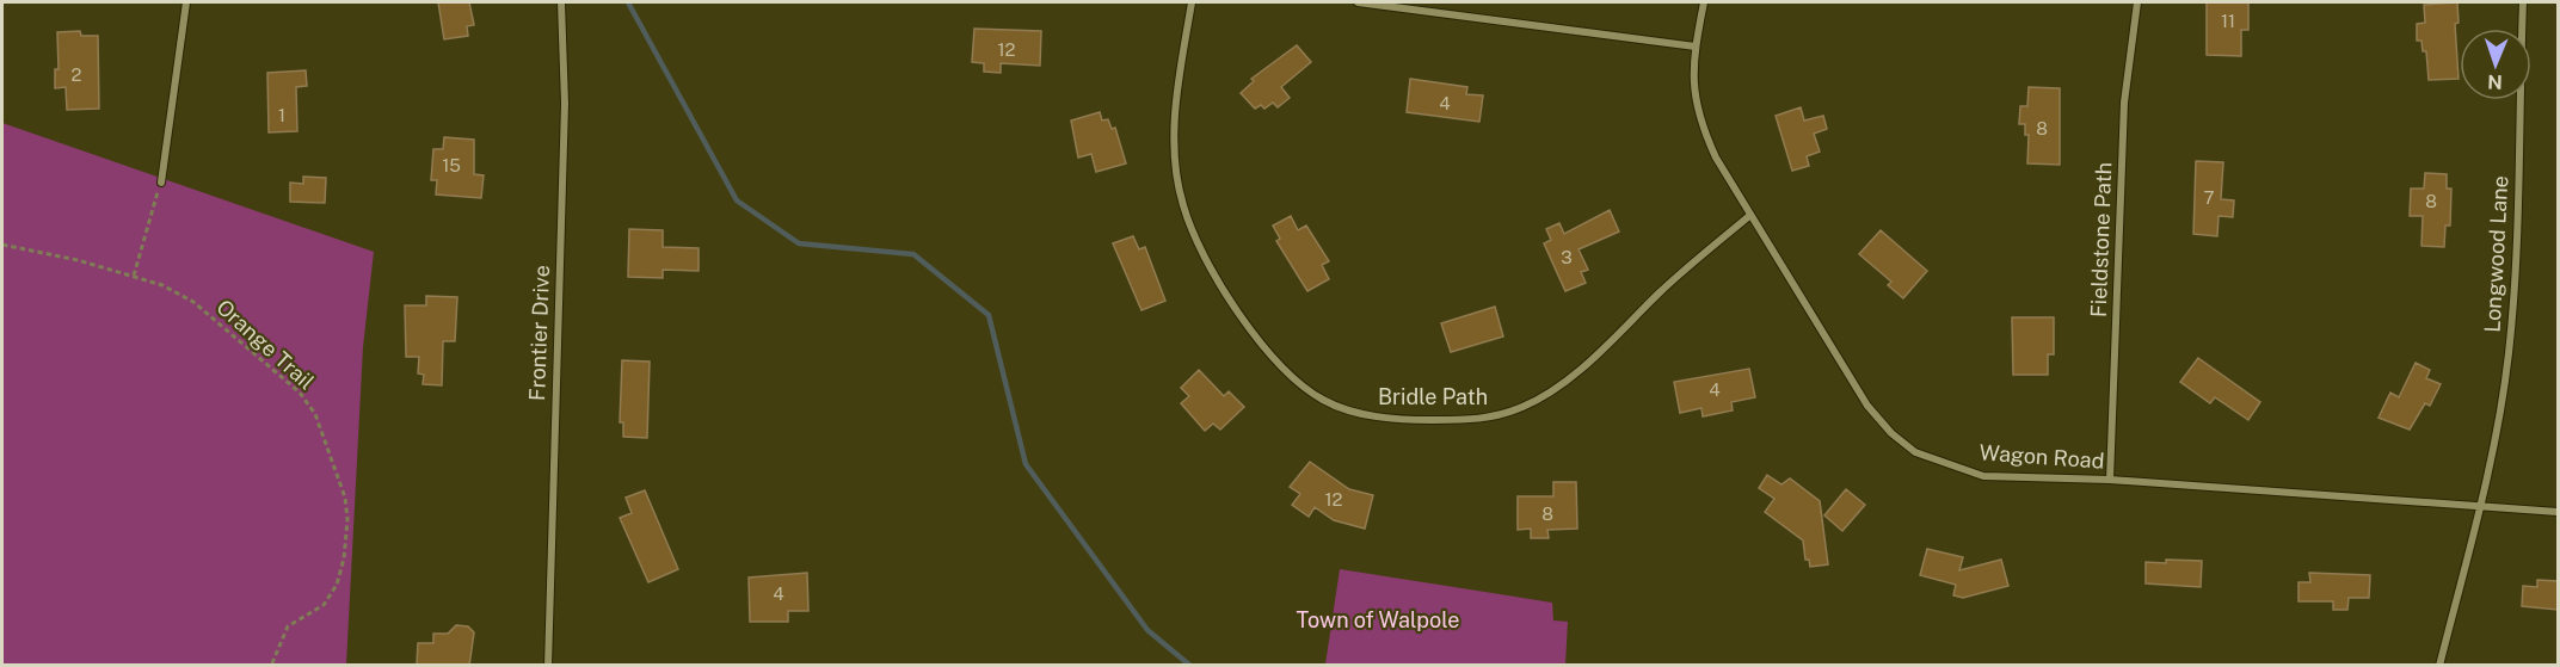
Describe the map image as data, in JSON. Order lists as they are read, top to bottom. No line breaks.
{"streets":{"street":["Fieldstone Path","Longwood Lane","Frontier Drive","Bridle Path","Wagon Road"],"path":["Orange Trail"]},"crossings":[["Fieldstone Path","Wagon Road"],["Longwood Lane","Wagon Road"],["Bridle Path","Wagon Road"]],"parks":["Town of Walpole"],"house_numbers":["11","12","2","4","1","8","15","7","8","3","4","12","8","4"],"north":"bottom"}
